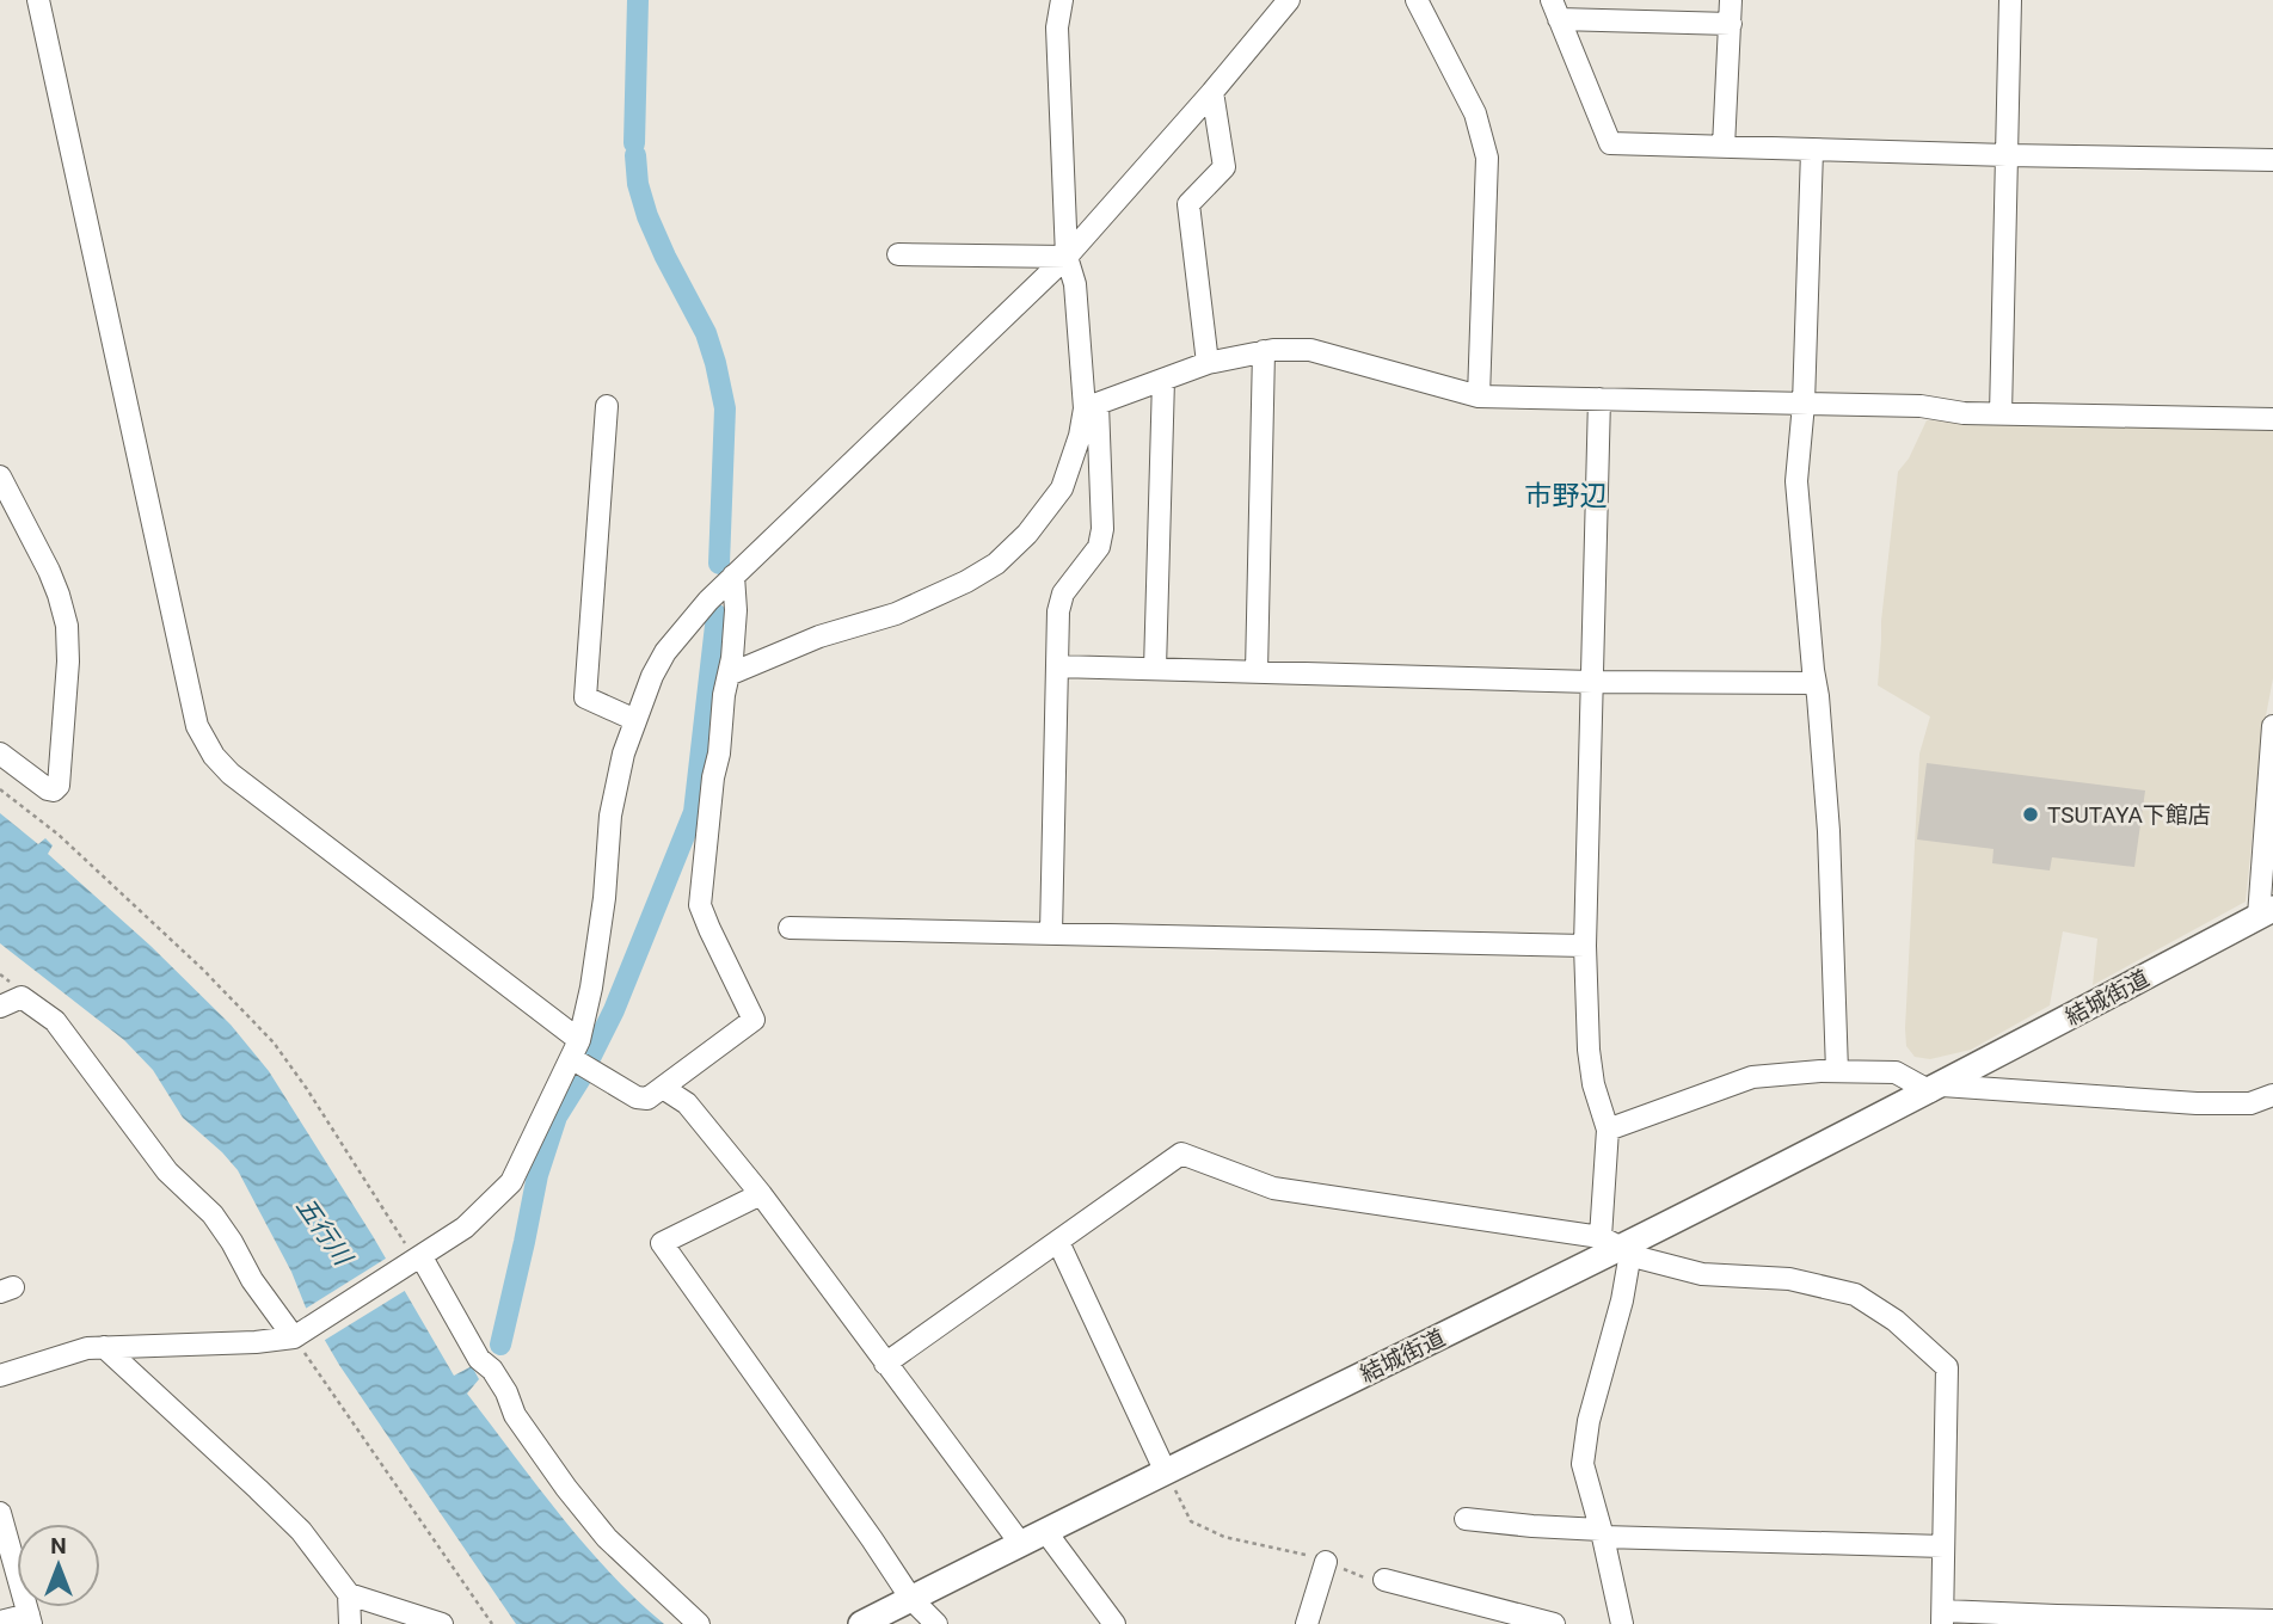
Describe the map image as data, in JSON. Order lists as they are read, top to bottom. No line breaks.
{"streets":{"main road":["結城街道"]},"districts":["市野辺"],"water":["五行川"],"places":["TSUTAYA下館店"],"north":"top"}
